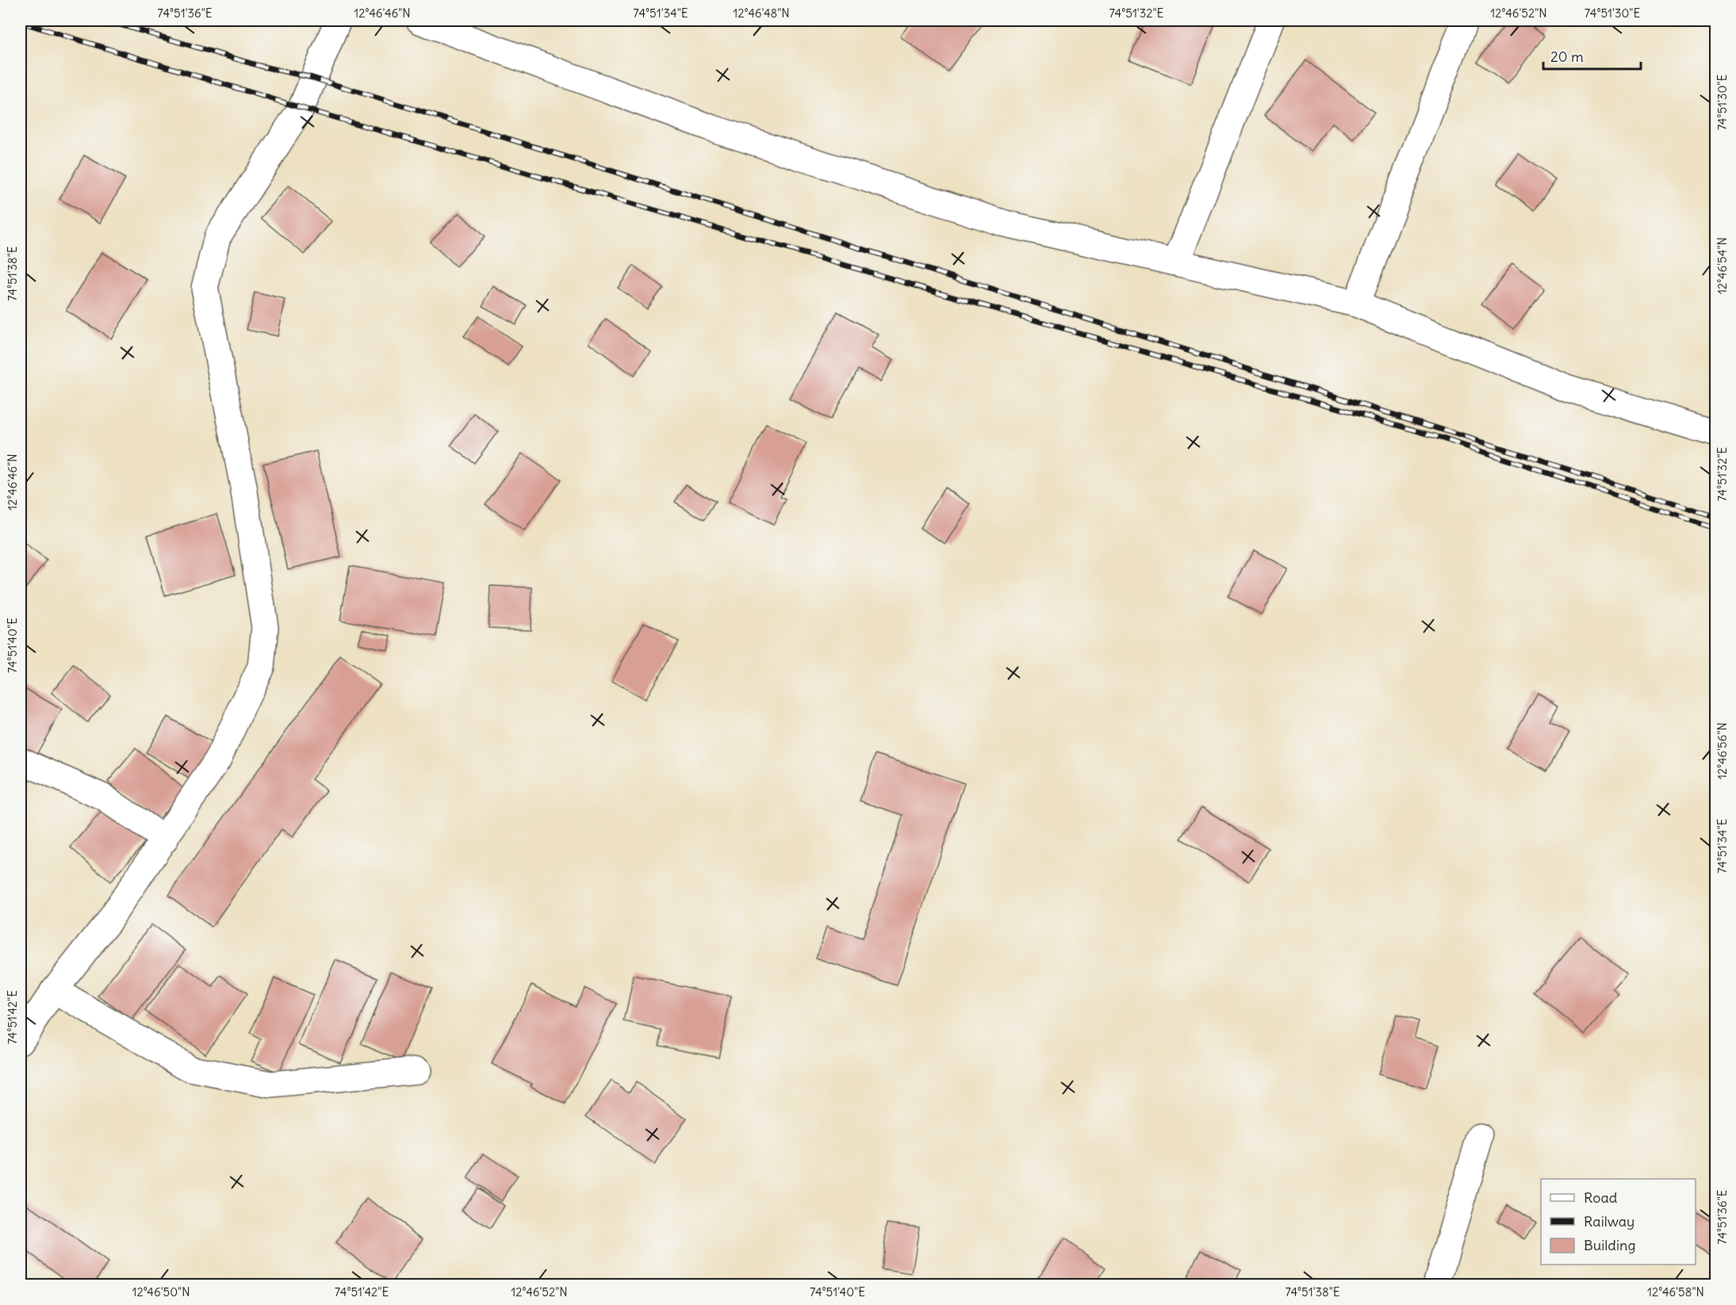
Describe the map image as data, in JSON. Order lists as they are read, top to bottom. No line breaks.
{"legend":["Road","Railway","Building"],"scale_bar":"20 m","coordinates":["74°51'36\"E","12°46'46\"N","74°51'34\"E","12°46'48\"N","74°51'32\"E","12°46'52\"N","74°51'30\"E","12°46'54\"N","74°51'38\"E","74°51'40\"E","12°46'56\"N","74°51'42\"E","12°46'50\"N","12°46'58\"N"]}
